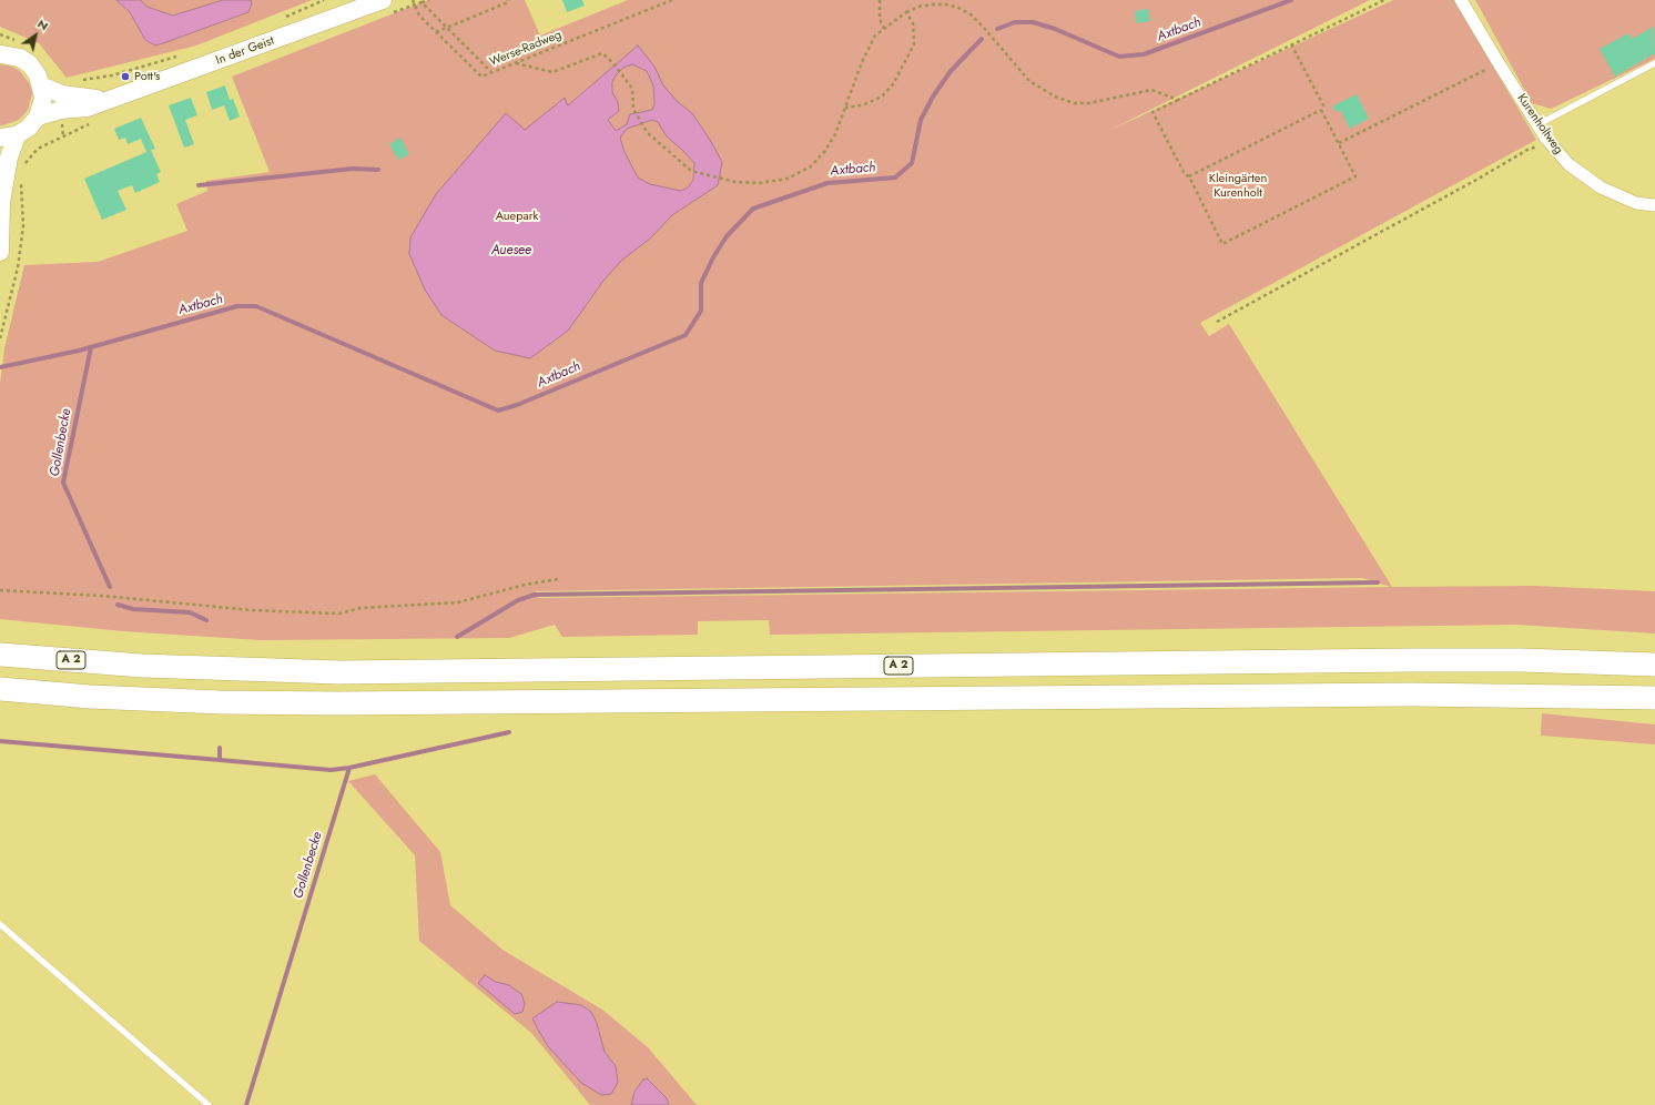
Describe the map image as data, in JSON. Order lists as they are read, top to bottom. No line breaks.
{"streets":{"highway":["A 2"],"main road":["In der Geist"],"street":["Kurenholtweg"],"path":["Werse-Radweg"]},"water":["Axtbach","Auesee","Gollenbecke"],"parks":["Kleingärten Kurenholt","Auepark"],"places":["Pott's"],"north":"top right"}
